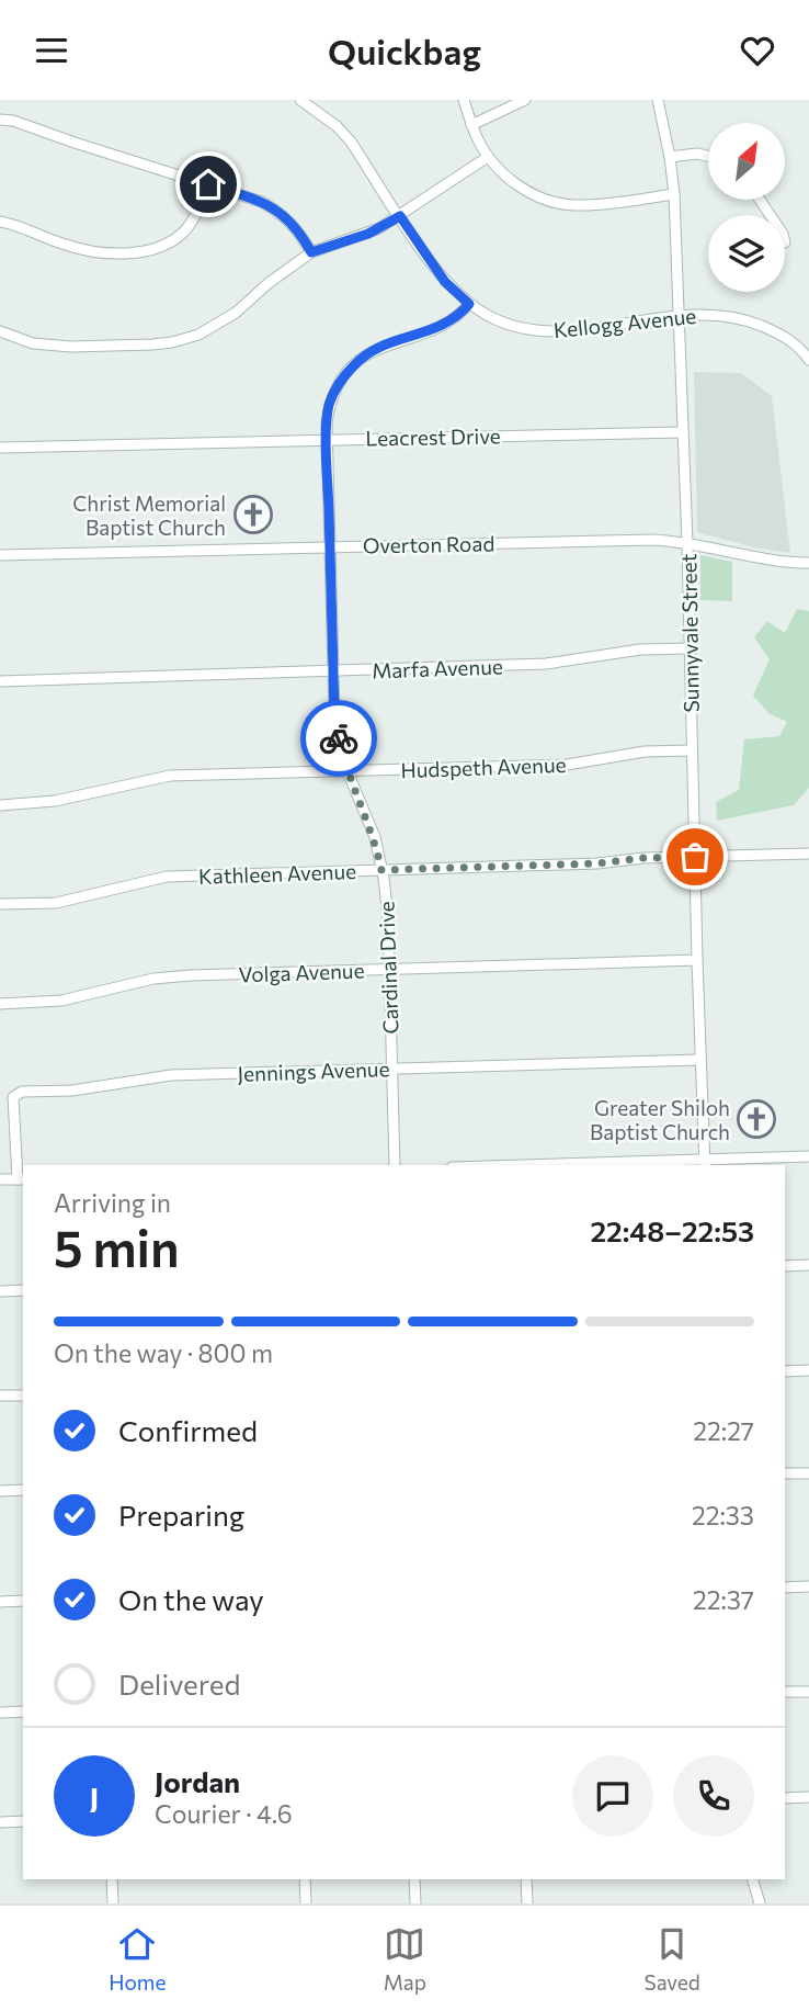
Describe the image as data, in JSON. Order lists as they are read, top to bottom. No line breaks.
{"streets":{"street":["Kellogg Avenue","Leacrest Drive","Overton Road","Sunnyvale Street","Marfa Avenue","Hudspeth Avenue","Kathleen Avenue","Cardinal Drive","Volga Avenue","Jennings Avenue"]},"crossings":[["Kellogg Avenue","Sunnyvale Street"],["Kellogg Avenue","Cardinal Drive"],["Leacrest Drive","Sunnyvale Street"],["Leacrest Drive","Cardinal Drive"],["Overton Road","Sunnyvale Street"],["Overton Road","Cardinal Drive"],["Sunnyvale Street","Marfa Avenue"],["Sunnyvale Street","Hudspeth Avenue"],["Sunnyvale Street","Kathleen Avenue"],["Sunnyvale Street","Volga Avenue"],["Sunnyvale Street","Jennings Avenue"],["Marfa Avenue","Cardinal Drive"],["Hudspeth Avenue","Cardinal Drive"],["Kathleen Avenue","Cardinal Drive"],["Cardinal Drive","Volga Avenue"],["Cardinal Drive","Jennings Avenue"]],"places":{"church":["Christ Memorial Baptist Church","Greater Shiloh Baptist Church"]},"north":"top right","page":{"header":"Quickbag","heading":["5 min","Arriving in","22:48–22:53"],"panel":["Jordan","Courier · 4.6"],"bar":"On the way · 800 m","list":[["Confirmed","22:27"],["Preparing","22:33"],["On the way","22:37"],"Delivered"],"round":"J","tabs":["Home","Map","Saved"]}}
